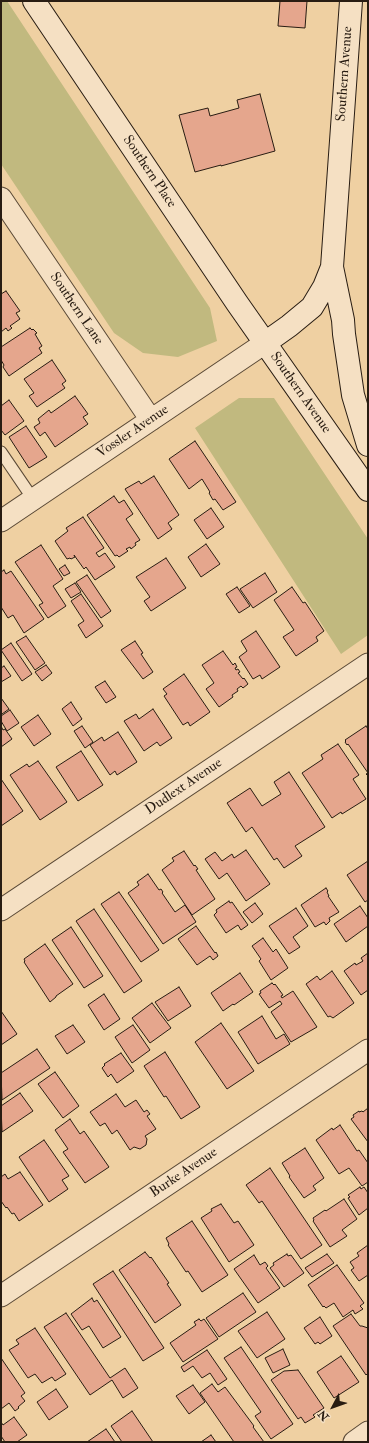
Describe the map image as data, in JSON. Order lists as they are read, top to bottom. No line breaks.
{"streets":{"street":["Southern Avenue","Southern Place","Southern Lane","Vossler Avenue","Dudlext Avenue","Burke Avenue"]},"crossings":[["Southern Avenue","Southern Place"],["Southern Avenue","Vossler Avenue"],["Southern Place","Vossler Avenue"],["Southern Lane","Vossler Avenue"]],"north":"bottom left"}
